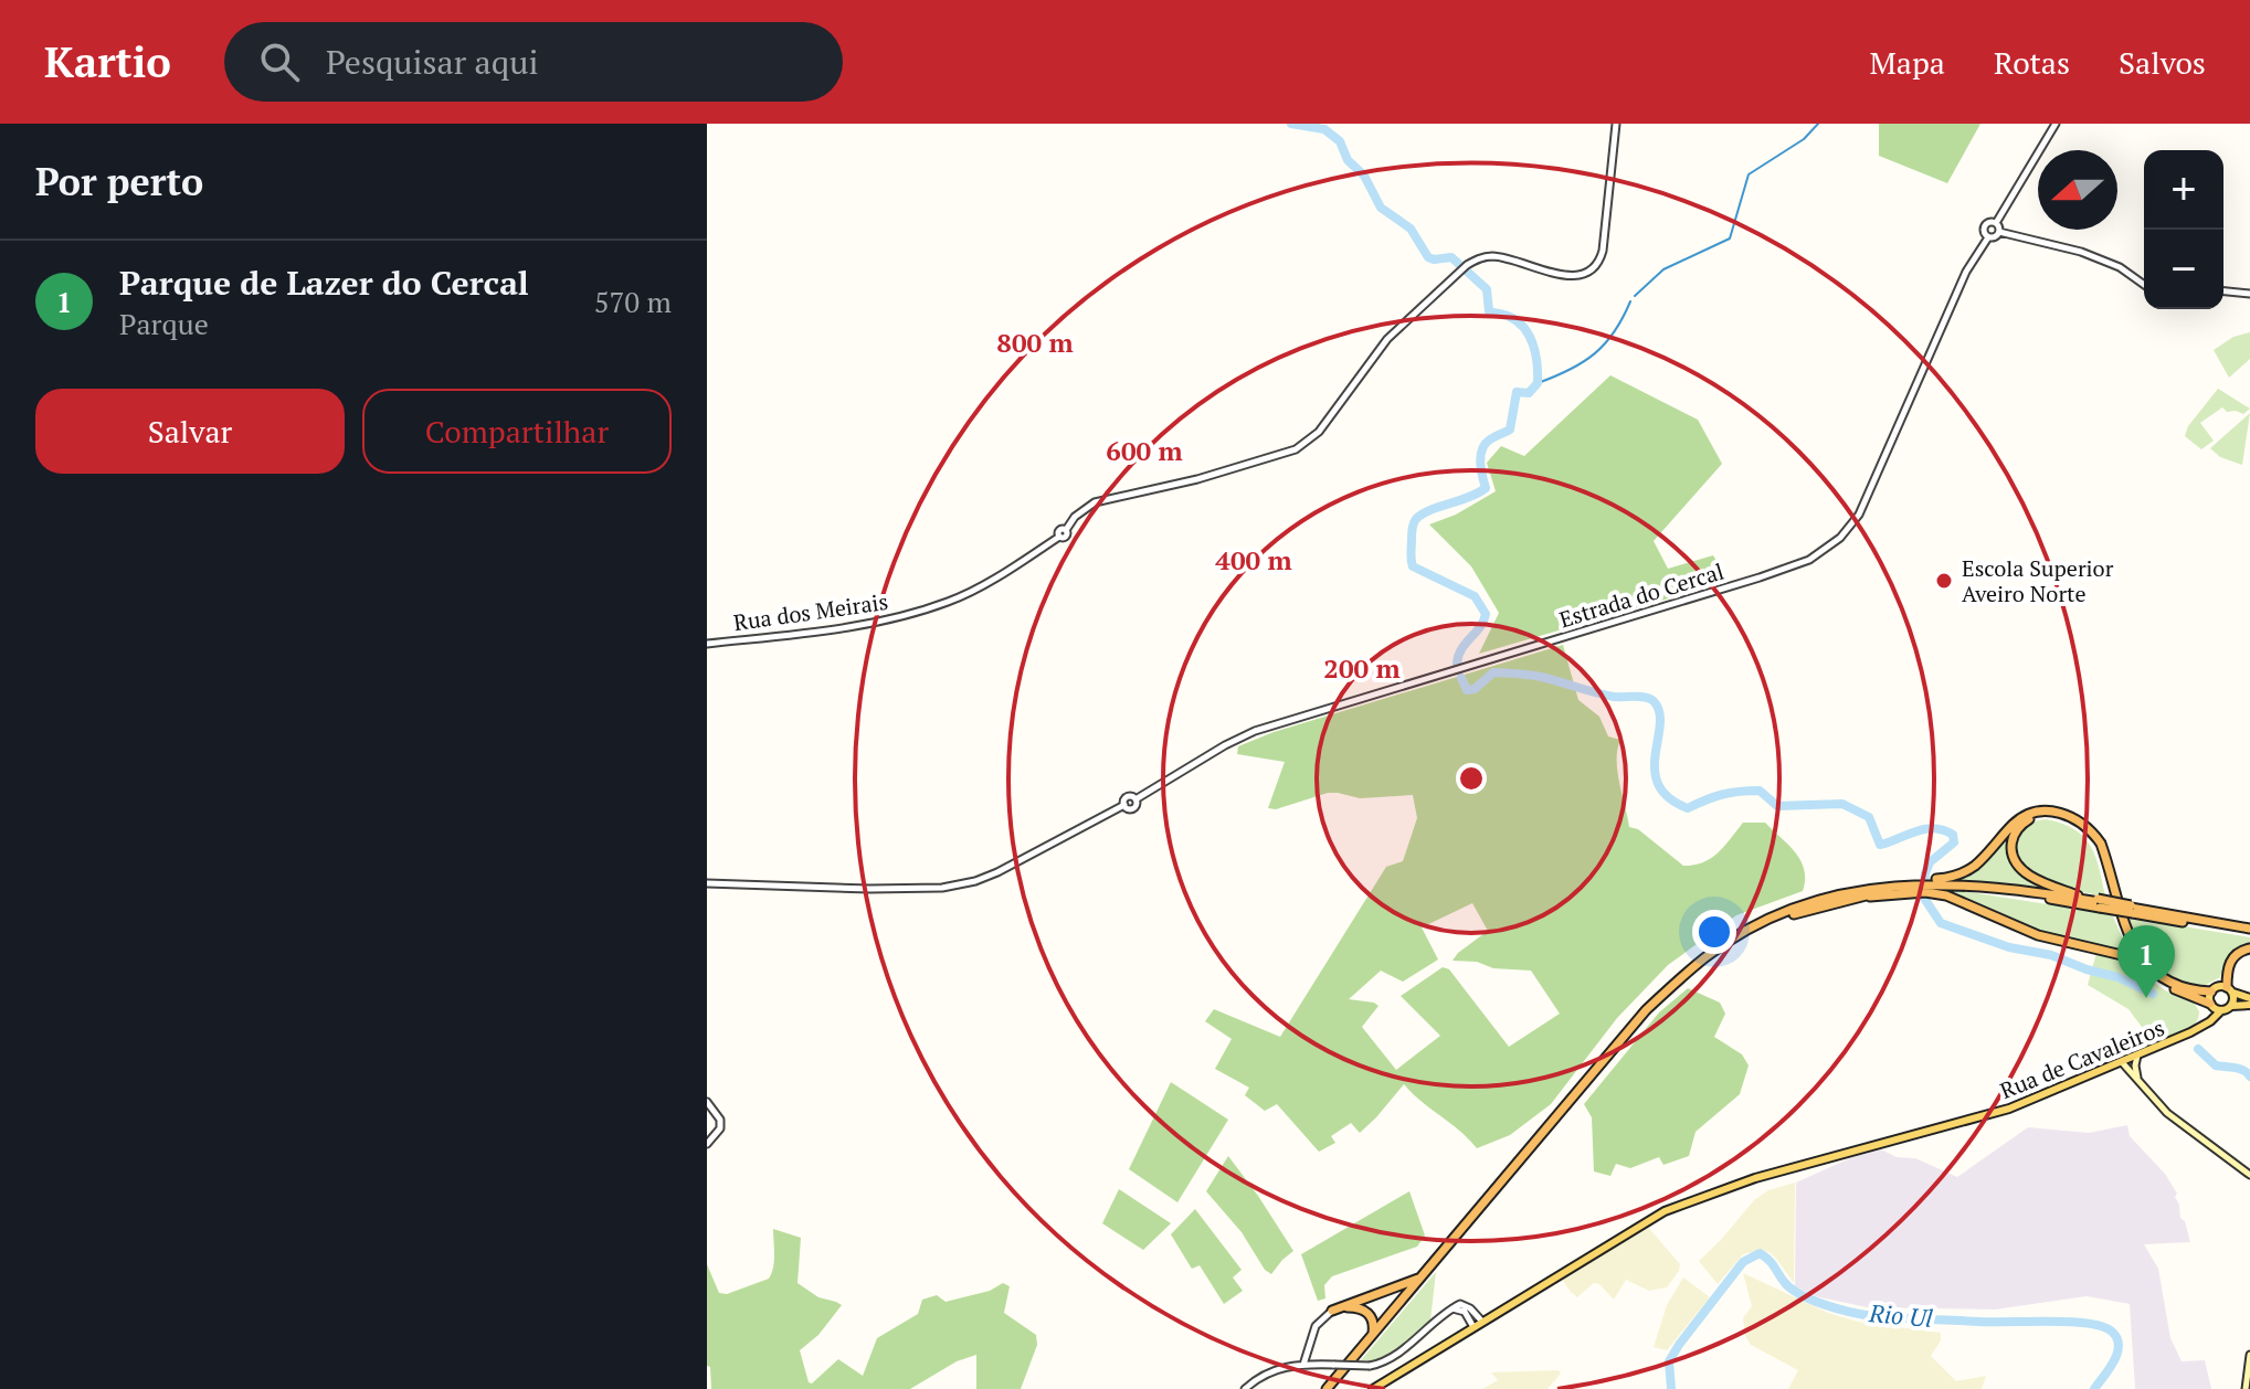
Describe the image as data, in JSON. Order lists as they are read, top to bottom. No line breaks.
{"streets":{"main road":["Rua de Cavaleiros"],"street":["Estrada do Cercal","Rua dos Meirais"]},"water":["Rio Ul"],"places":["Escola Superior Aveiro Norte"],"north":"left","page":{"header":"Kartio","search":"Pesquisar aqui","nav":["Mapa","Rotas","Salvos"],"heading":"Por perto","map_buttons":["+","−"],"list":[{"mark":"1","name":"Parque de Lazer do Cercal","note":"Parque","value":"570 m"}],"buttons":["Salvar","Compartilhar"],"pins":"1"},"rings":["800 m","600 m","400 m","200 m"]}
